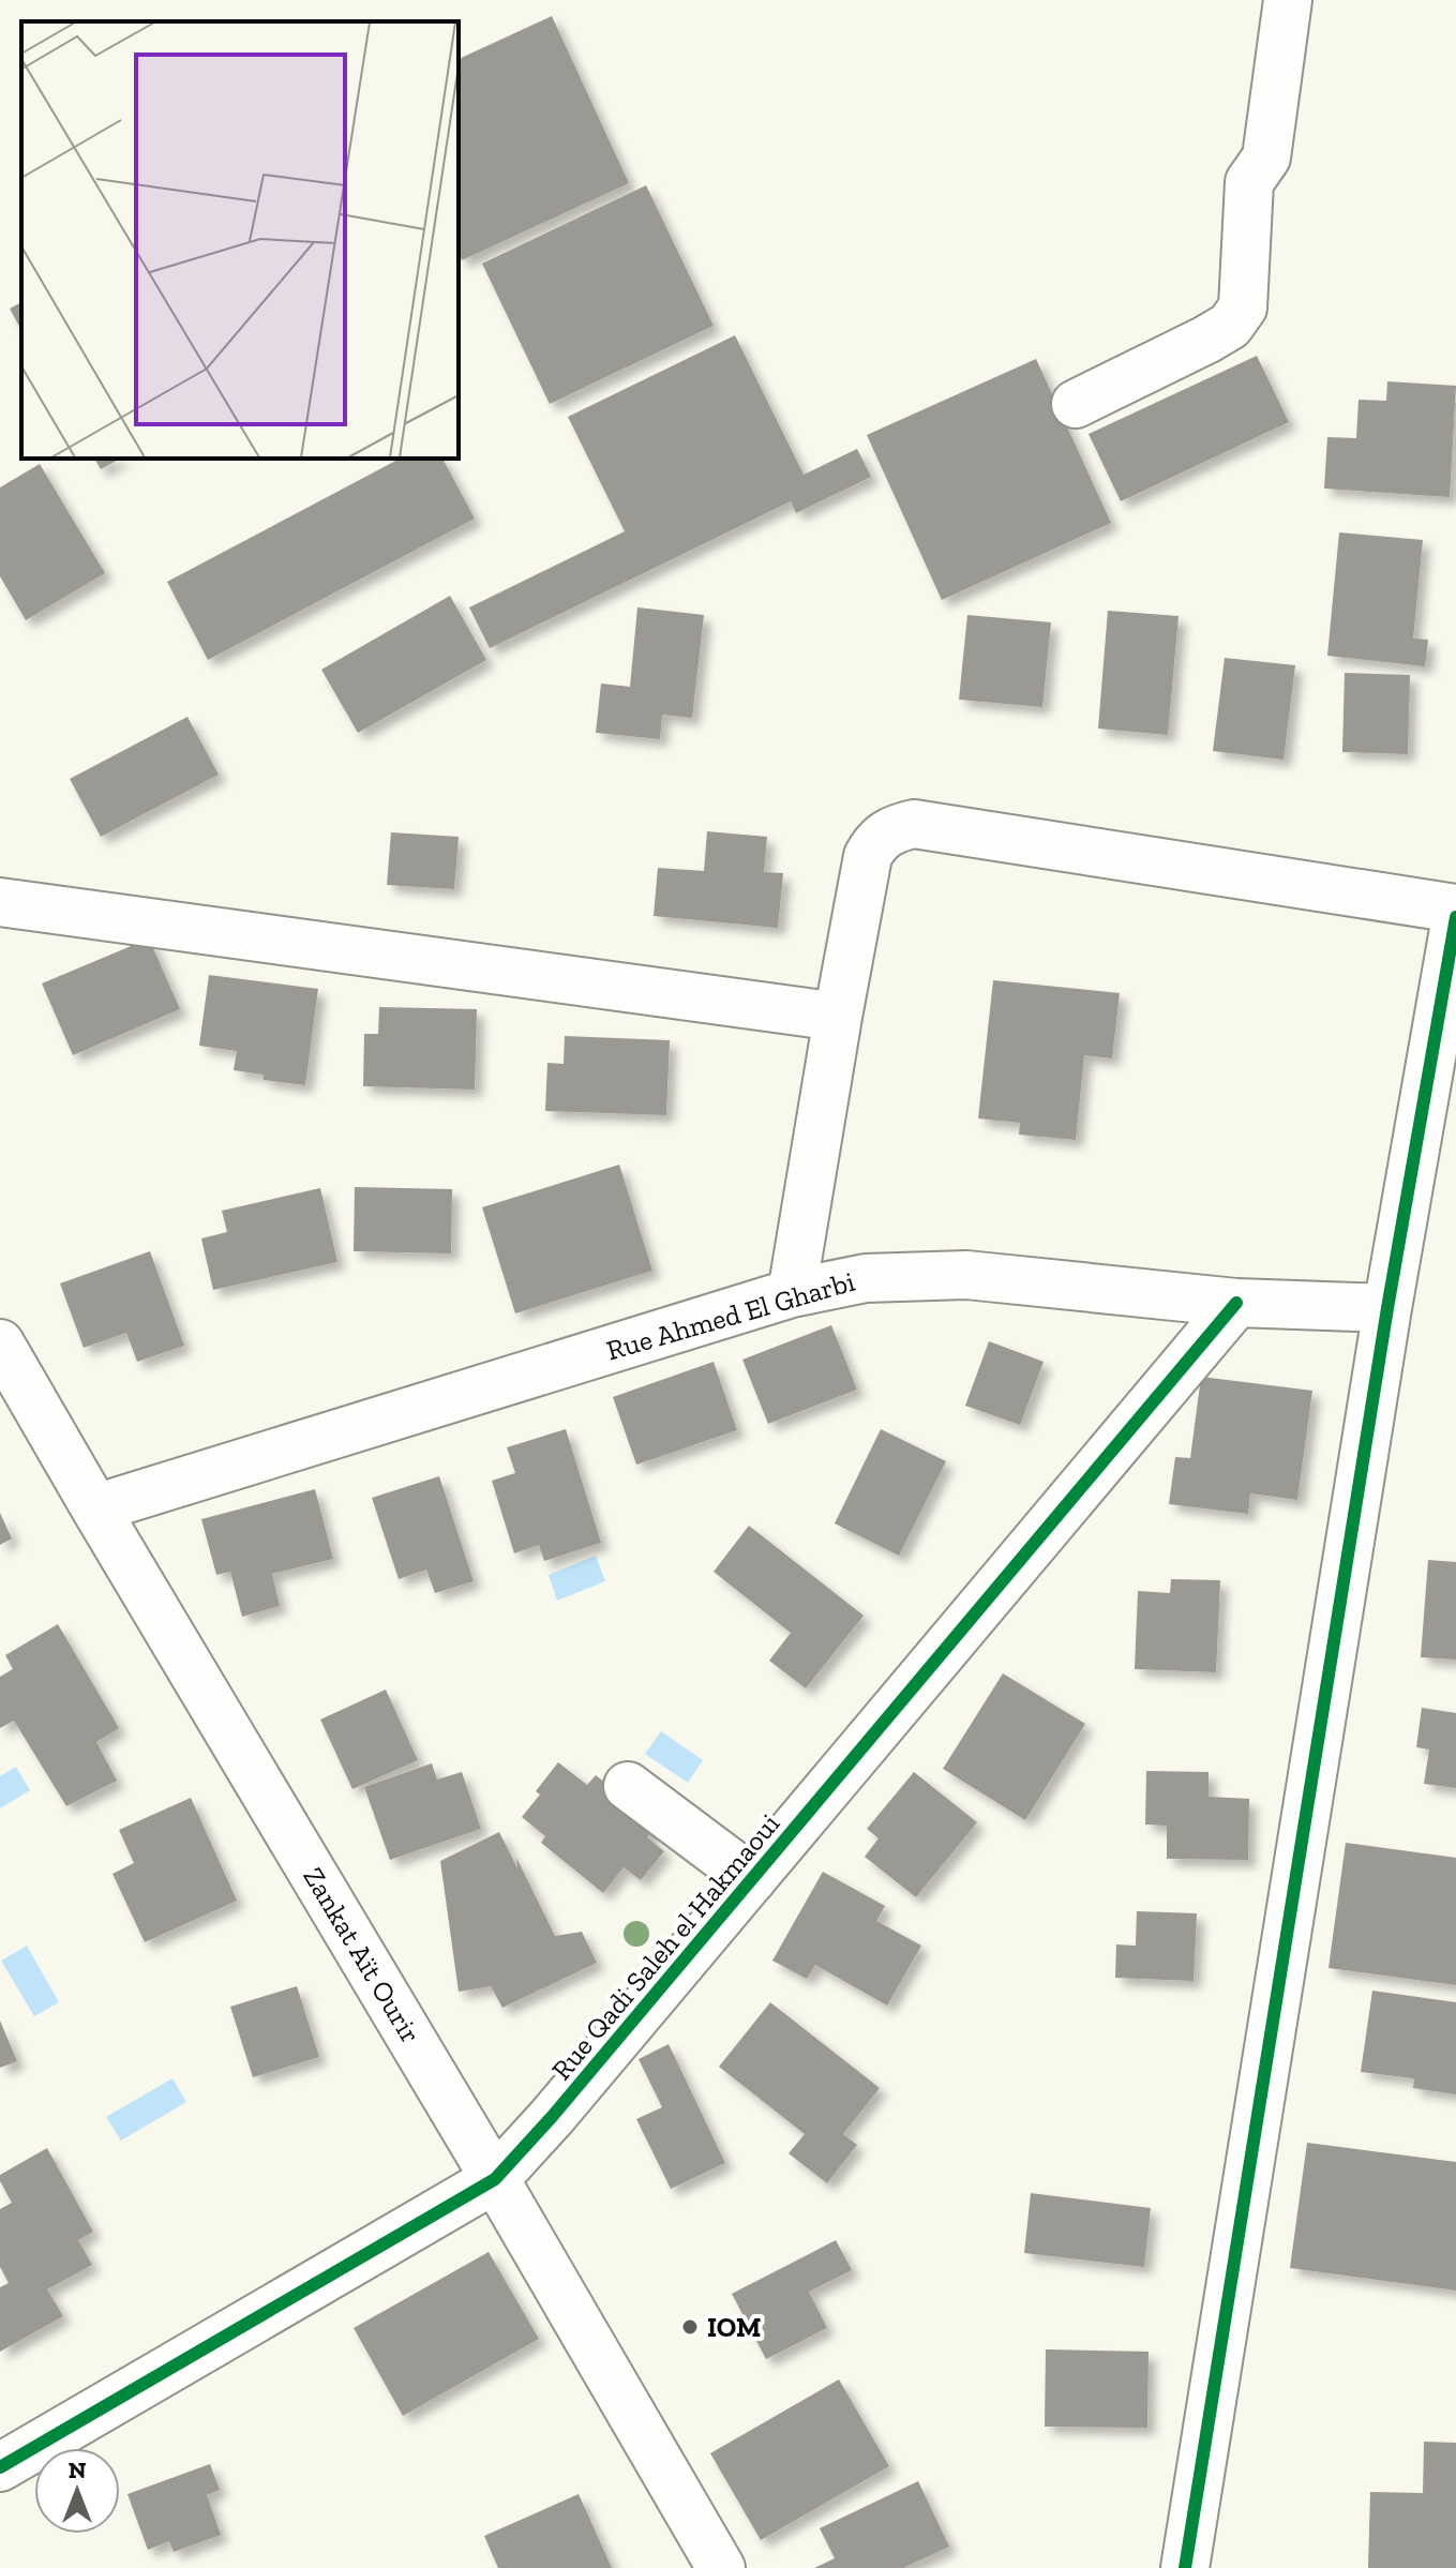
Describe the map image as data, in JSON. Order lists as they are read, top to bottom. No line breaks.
{"streets":{"street":["Rue Ahmed El Gharbi","Rue Qadi Saleh el Hakmaoui","Zankat Aït Ourir"]},"crossings":[["Rue Ahmed El Gharbi","Rue Qadi Saleh el Hakmaoui"],["Rue Ahmed El Gharbi","Zankat Aït Ourir"],["Rue Qadi Saleh el Hakmaoui","Zankat Aït Ourir"]],"places":["IOM"],"north":"top"}
